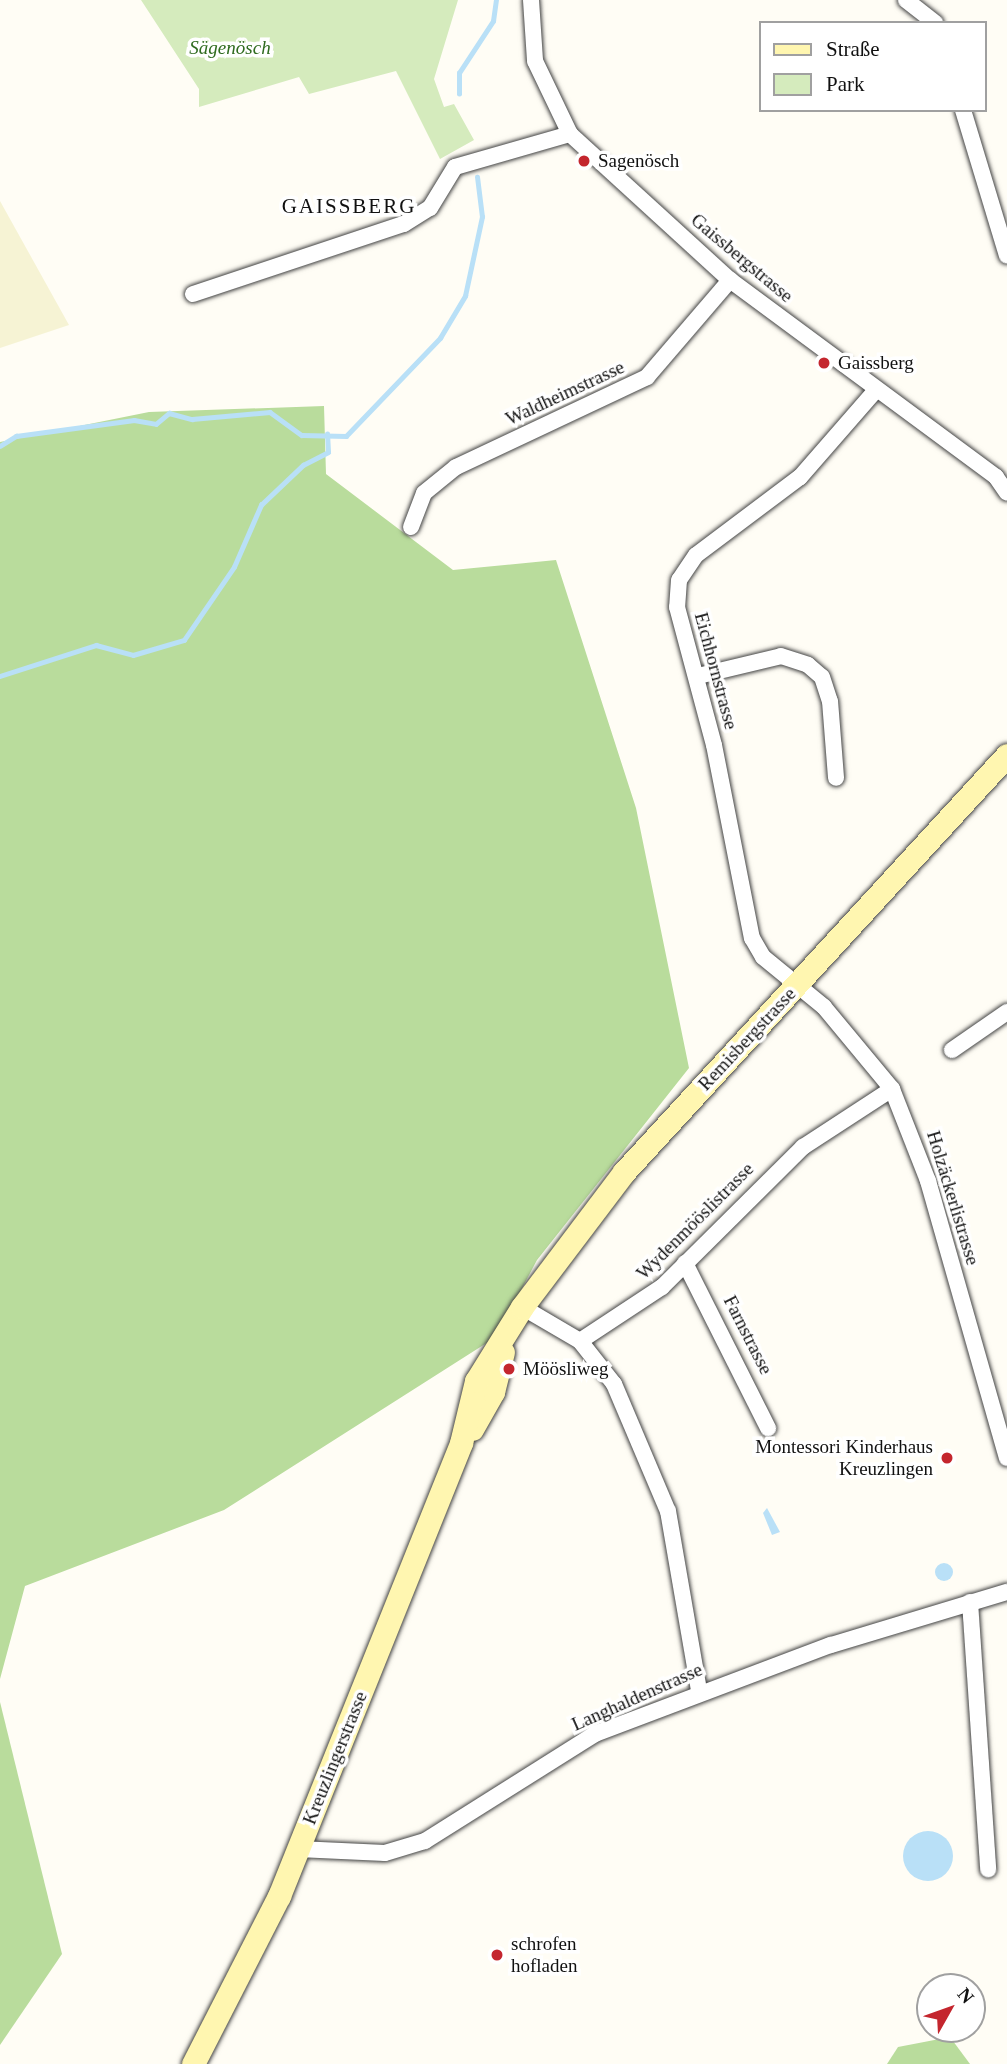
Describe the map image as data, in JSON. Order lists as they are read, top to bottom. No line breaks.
{"streets":{"street":["Gaissbergstrasse","Waldheimstrasse","Eichhornstrasse","Remisbergstrasse","Holzäckerlistrasse","Wydenmööslistrasse","Farnstrasse","Langhaldenstrasse","Kreuzlingerstrasse"]},"crossings":[["Gaissbergstrasse","Waldheimstrasse"],["Gaissbergstrasse","Eichhornstrasse"],["Eichhornstrasse","Remisbergstrasse"],["Eichhornstrasse","Holzäckerlistrasse"],["Remisbergstrasse","Holzäckerlistrasse"],["Remisbergstrasse","Kreuzlingerstrasse"],["Holzäckerlistrasse","Wydenmööslistrasse"],["Wydenmööslistrasse","Farnstrasse"],["Langhaldenstrasse","Kreuzlingerstrasse"]],"districts":["GAISSBERG"],"parks":["Sägenösch"],"places":["Sagenösch","Gaissberg","Möösliweg","Montessori Kinderhaus Kreuzlingen","schrofen hofladen"],"legend":["Straße","Park"],"north":"top right"}
